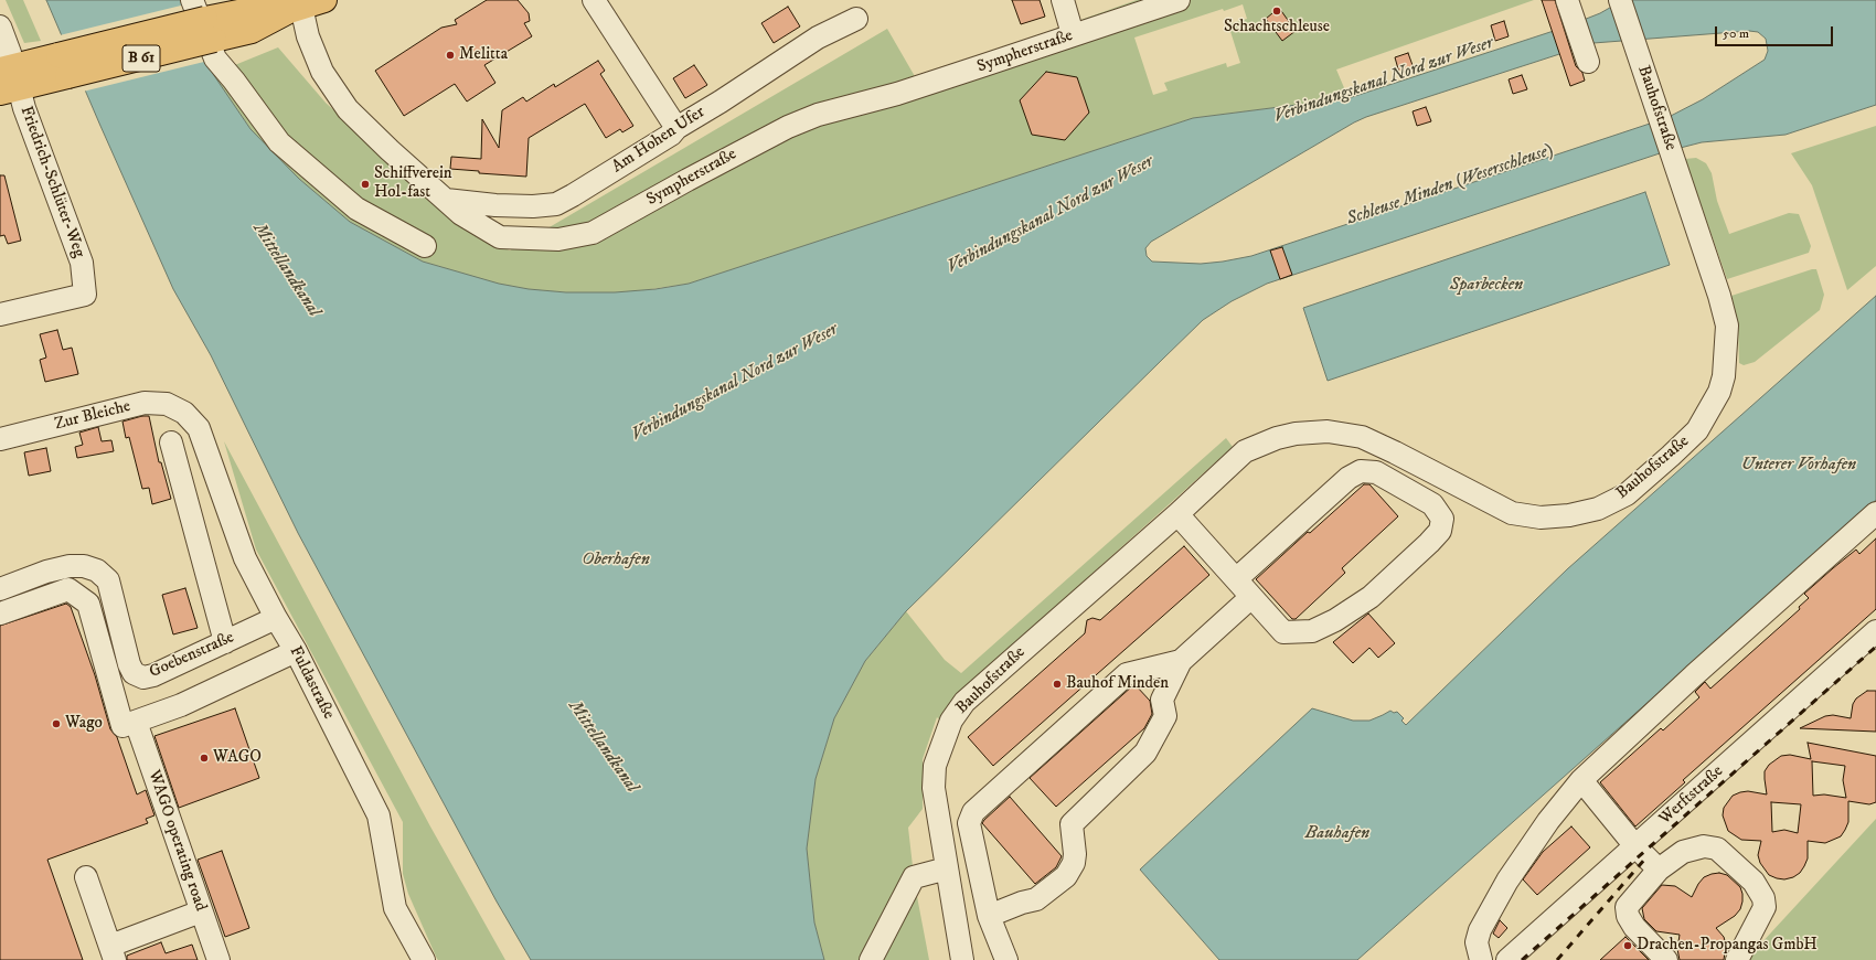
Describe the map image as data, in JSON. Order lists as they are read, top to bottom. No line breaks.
{"streets":{"main road":["B 61"],"street":["Sympherstraße","Bauhofstraße","Am Hohen Ufer","Friedrich-Schlüter-Weg","Zur Bleiche","Goebenstraße","Fuldastraße","Werftstraße","WAGO operating road"]},"crossings":[["Sympherstraße","B 61"],["Sympherstraße","Am Hohen Ufer"],["B 61","Friedrich-Schlüter-Weg"],["Zur Bleiche","Fuldastraße"],["Goebenstraße","Fuldastraße"]],"water":["Verbindungskanal Nord zur Weser","Schleuse Minden (Weserschleuse)","Mittellandkanal","Sparbecken","Unterer Vorhafen","Oberhafen","Bauhafen"],"places":["Schachtschleuse","Melitta","Schiffverein Hol-fast","Bauhof Minden","Wago","WAGO","Drachen-Propangas GmbH"],"scale_bar":"50 m"}
